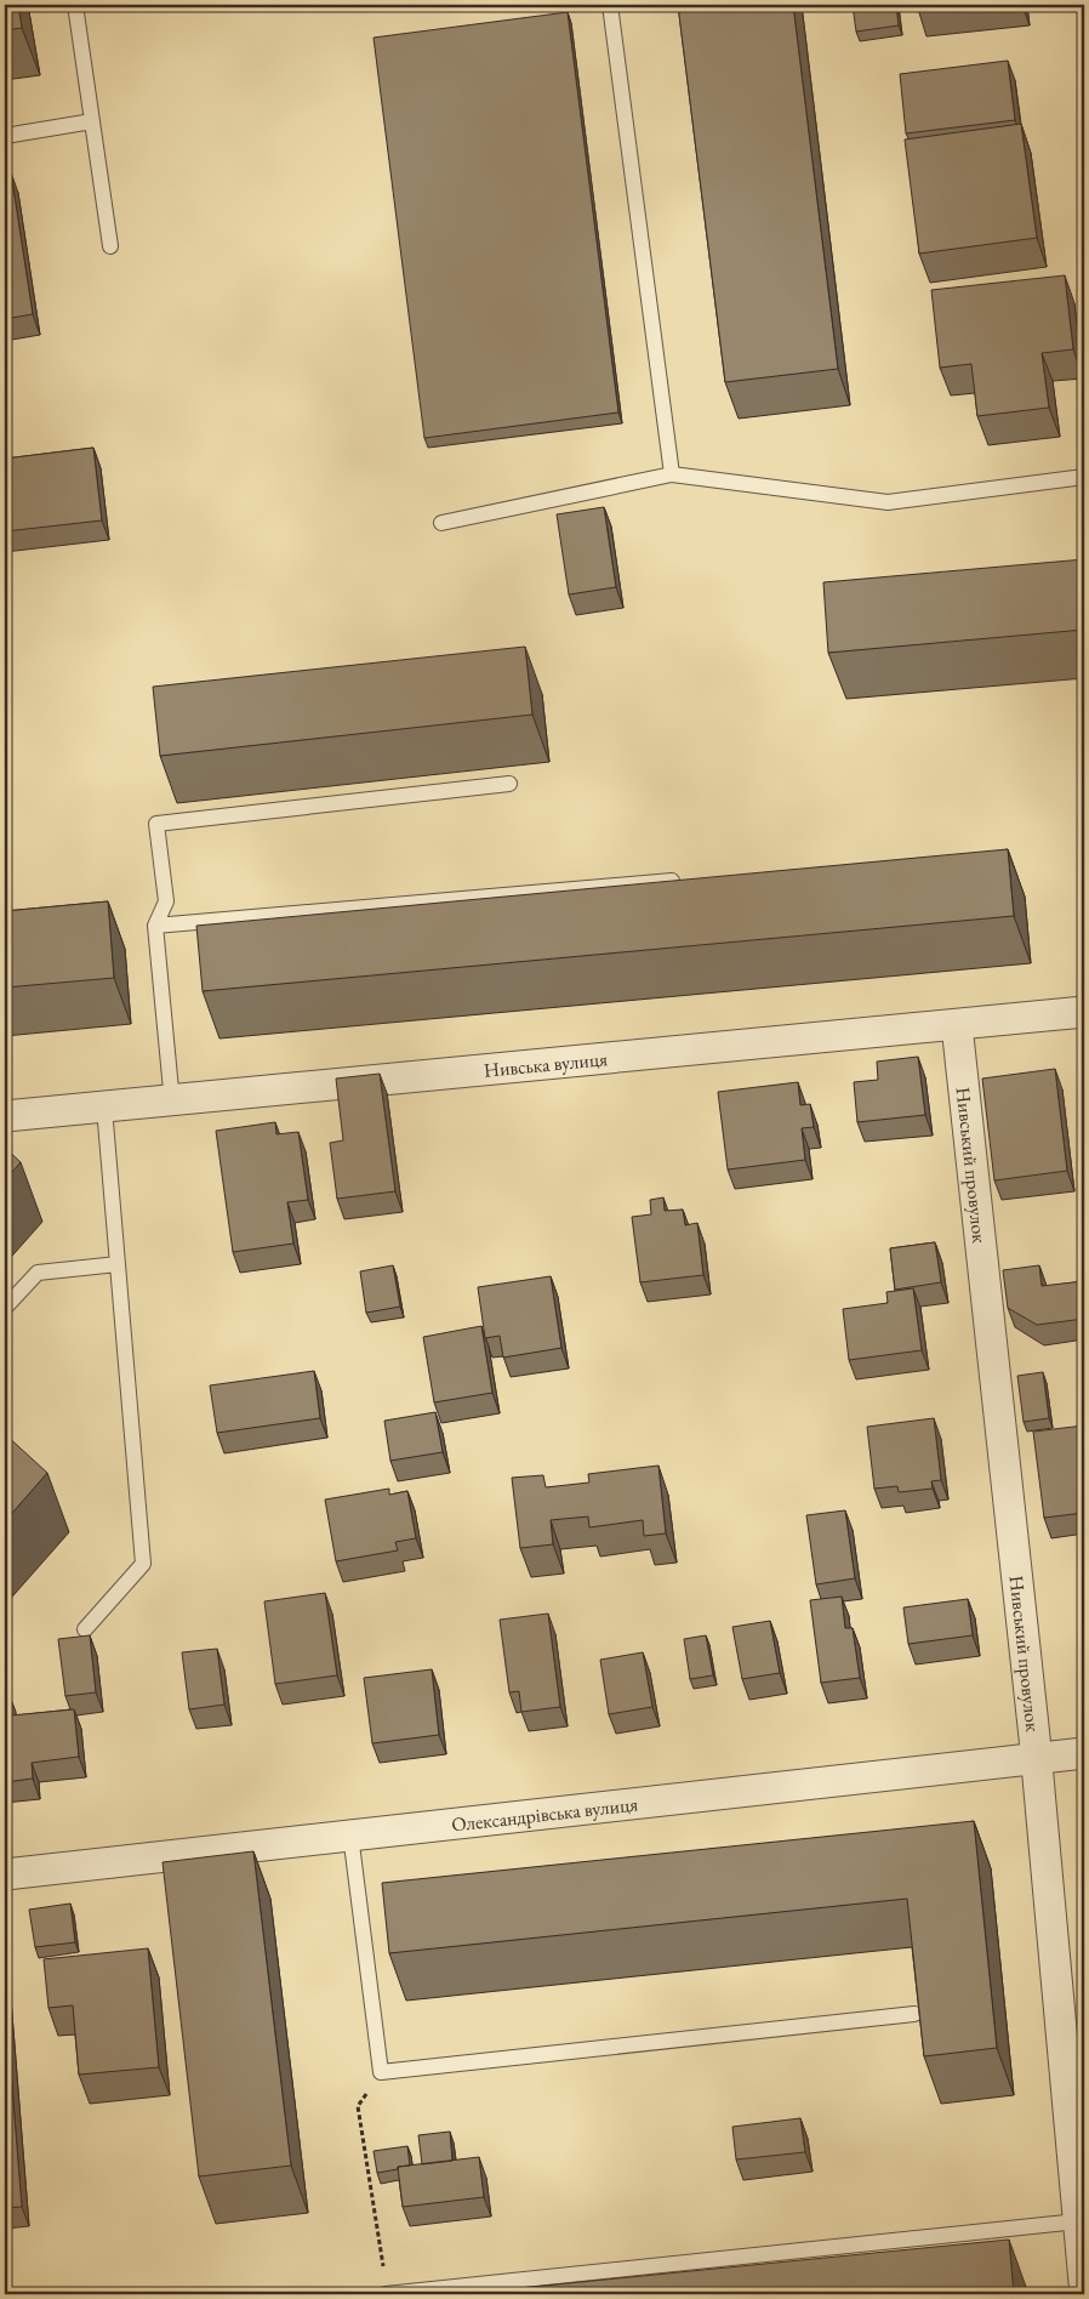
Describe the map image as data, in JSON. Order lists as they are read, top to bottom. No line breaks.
{"streets":{"street":["Нивська вулиця","Нивський провулок","Олександрівська вулиця"]},"crossings":[["Нивська вулиця","Нивський провулок"],["Нивський провулок","Олександрівська вулиця"]]}
